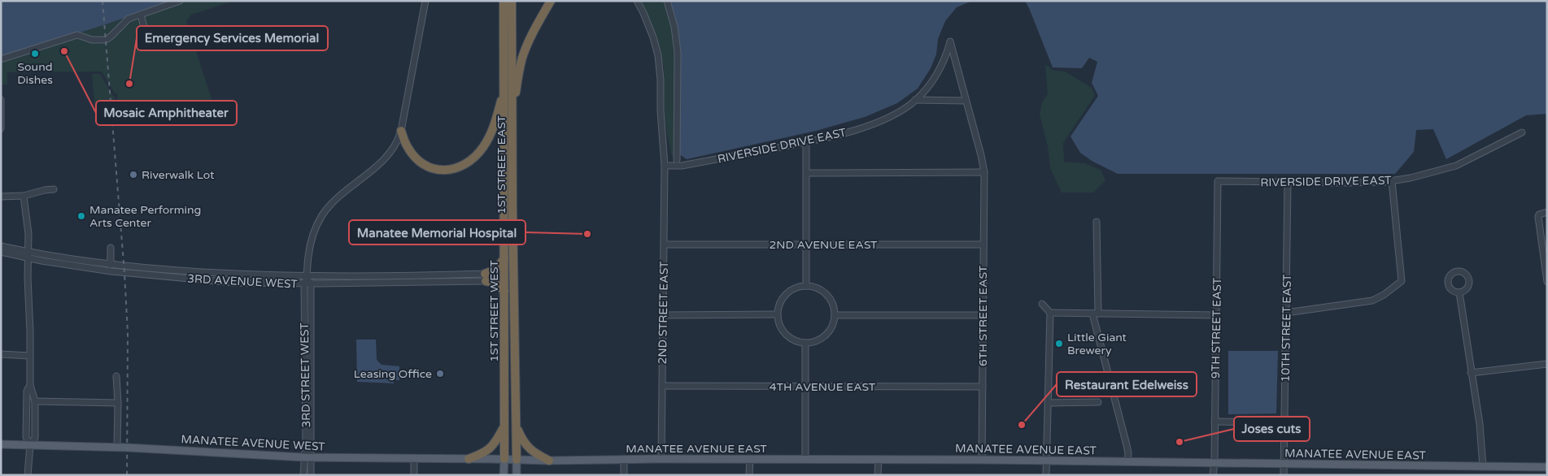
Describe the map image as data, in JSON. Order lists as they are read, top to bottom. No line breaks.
{"streets":{"highway":["1ST STREET EAST","1ST STREET WEST"],"main road":["MANATEE AVENUE WEST","MANATEE AVENUE EAST"],"street":["RIVERSIDE DRIVE EAST","2ND AVENUE EAST","3RD AVENUE WEST","2ND STREET EAST","6TH STREET EAST","9TH STREET EAST","10TH STREET EAST","3RD STREET WEST","4TH AVENUE EAST"]},"crossings":[["RIVERSIDE DRIVE EAST","2ND STREET EAST"],["RIVERSIDE DRIVE EAST","6TH STREET EAST"],["RIVERSIDE DRIVE EAST","9TH STREET EAST"],["RIVERSIDE DRIVE EAST","10TH STREET EAST"],["1ST STREET EAST","MANATEE AVENUE EAST"],["2ND AVENUE EAST","2ND STREET EAST"],["2ND AVENUE EAST","6TH STREET EAST"],["3RD AVENUE WEST","3RD STREET WEST"],["1ST STREET WEST","MANATEE AVENUE WEST"],["1ST STREET WEST","MANATEE AVENUE EAST"],["2ND STREET EAST","4TH AVENUE EAST"],["2ND STREET EAST","MANATEE AVENUE EAST"],["6TH STREET EAST","4TH AVENUE EAST"],["6TH STREET EAST","MANATEE AVENUE EAST"],["9TH STREET EAST","MANATEE AVENUE EAST"],["10TH STREET EAST","MANATEE AVENUE EAST"],["3RD STREET WEST","MANATEE AVENUE WEST"],["MANATEE AVENUE WEST","MANATEE AVENUE EAST"]],"places":["Mosaic Amphitheater","Sound Dishes","Emergency Services Memorial","Riverwalk Lot","Manatee Performing Arts Center","Manatee Memorial Hospital","Little Giant Brewery","Leasing Office","Restaurant Edelweiss","Joses cuts"]}
